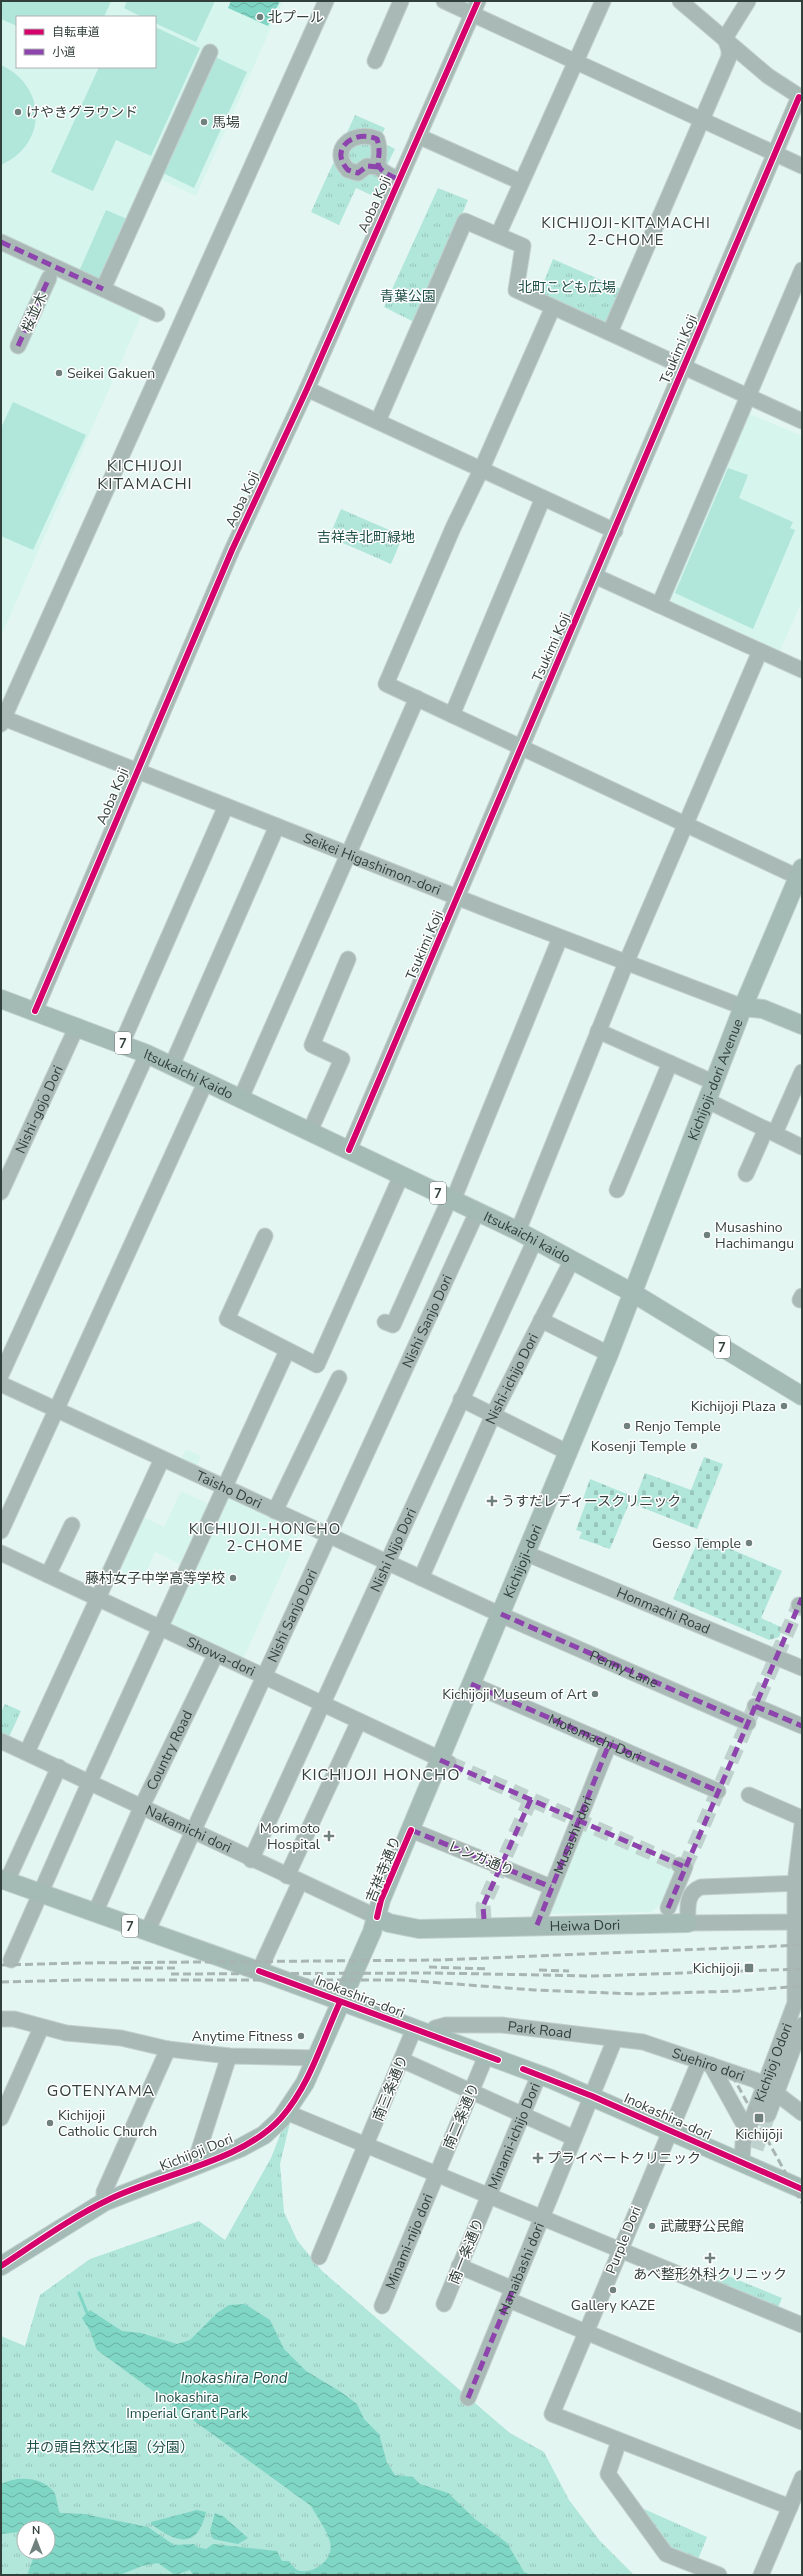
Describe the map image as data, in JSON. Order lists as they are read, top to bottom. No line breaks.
{"streets":{"main road":["7","Itsukaichi Kaido","Kichijoji-dori Avenue","Itsukaichi kaido","Kichijoji-dori","吉祥寺通り","Heiwa Dori","Inokashira-dori","Kichijoji Dori"],"street":["Aoba Koji","桜並木","Tsukimi Koji","Seikei Higashimon-dori","Nishi-gojo Dori","Nishi Sanjo Dori","Nishi-ichijo Dori","Taisho Dori","Nishi Nijo Dori","Honmachi Road","Showa-dori","Penny Lane","Motomachi Dori","Country Road","Nakamichi dori","Musashi-dori","レンガ通り","Park Road","Kichijoj Odori","Suehiro dori","南三条通り","南二条通り","Minami-ichijo Dori","Purple Dori","Minami-nijo dori","南一条通り","Nanaibashi dori"]},"crossings":[["Aoba Koji","Seikei Higashimon-dori"],["Aoba Koji","Itsukaichi Kaido"],["Tsukimi Koji","Seikei Higashimon-dori"],["Tsukimi Koji","Itsukaichi kaido"],["Seikei Higashimon-dori","Kichijoji-dori Avenue"],["Itsukaichi Kaido","Nishi-gojo Dori"],["Itsukaichi Kaido","Itsukaichi kaido"],["Kichijoji-dori Avenue","Itsukaichi kaido"],["Kichijoji-dori Avenue","Kichijoji-dori"],["Itsukaichi kaido","Nishi Sanjo Dori"],["Itsukaichi kaido","Nishi-ichijo Dori"],["Itsukaichi kaido","Nishi Nijo Dori"],["Itsukaichi kaido","Kichijoji-dori"],["Nishi Sanjo Dori","Taisho Dori"],["Nishi Sanjo Dori","Showa-dori"],["Nishi Sanjo Dori","Nakamichi dori"],["Nishi Sanjo Dori","Inokashira-dori"],["Nishi-ichijo Dori","Taisho Dori"],["Taisho Dori","Nishi Nijo Dori"],["Taisho Dori","Kichijoji-dori"],["Taisho Dori","Penny Lane"],["Nishi Nijo Dori","Showa-dori"],["Nishi Nijo Dori","Nakamichi dori"],["Kichijoji-dori","Honmachi Road"],["Kichijoji-dori","Showa-dori"],["Kichijoji-dori","Penny Lane"],["Kichijoji-dori","Motomachi Dori"],["Kichijoji-dori","レンガ通り"],["Kichijoji-dori","吉祥寺通り"],["Showa-dori","Country Road"],["Motomachi Dori","Musashi-dori"],["Country Road","Nakamichi dori"],["Country Road","Inokashira-dori"],["Nakamichi dori","吉祥寺通り"],["Nakamichi dori","Heiwa Dori"],["Musashi-dori","レンガ通り"],["Musashi-dori","Heiwa Dori"],["レンガ通り","吉祥寺通り"],["吉祥寺通り","Heiwa Dori"],["吉祥寺通り","Inokashira-dori"],["吉祥寺通り","Kichijoji Dori"],["Heiwa Dori","Kichijoj Odori"],["Inokashira-dori","Park Road"],["Inokashira-dori","Kichijoj Odori"],["Inokashira-dori","南三条通り"],["Inokashira-dori","南二条通り"],["Inokashira-dori","Minami-ichijo Dori"],["Inokashira-dori","Kichijoji Dori"],["Inokashira-dori","Purple Dori"],["Inokashira-dori","Nanaibashi dori"],["Park Road","Suehiro dori"],["Park Road","Nanaibashi dori"],["Kichijoj Odori","Suehiro dori"],["Suehiro dori","Purple Dori"],["南二条通り","Minami-nijo dori"],["Minami-ichijo Dori","南一条通り"]],"districts":["KICHIJOJI-KITAMACHI 2-CHOME","KICHIJOJI KITAMACHI","KICHIJOJI-HONCHO 2-CHOME","KICHIJOJI HONCHO","GOTENYAMA"],"water":["Inokashira Pond"],"parks":["北町こども広場","青葉公園","吉祥寺北町緑地","Inokashira Imperial Grant Park","井の頭自然文化園（分園）"],"places":{"other":["北プール","けやきグラウンド","馬場","Seikei Gakuen","Musashino Hachimangu","Kichijoji Plaza","Renjo Temple","Kosenji Temple","Gesso Temple","藤村女子中学高等学校","Kichijoji Museum of Art","Anytime Fitness","Kichijoji Catholic Church","武蔵野公民館","Gallery KAZE"],"health":["うすだレディースクリニック","Morimoto Hospital","プライベートクリニック","あべ整形外科クリニック"],"transit":["Kichijoji","Kichijōji"]},"legend":["自転車道","小道"],"north":"top"}
